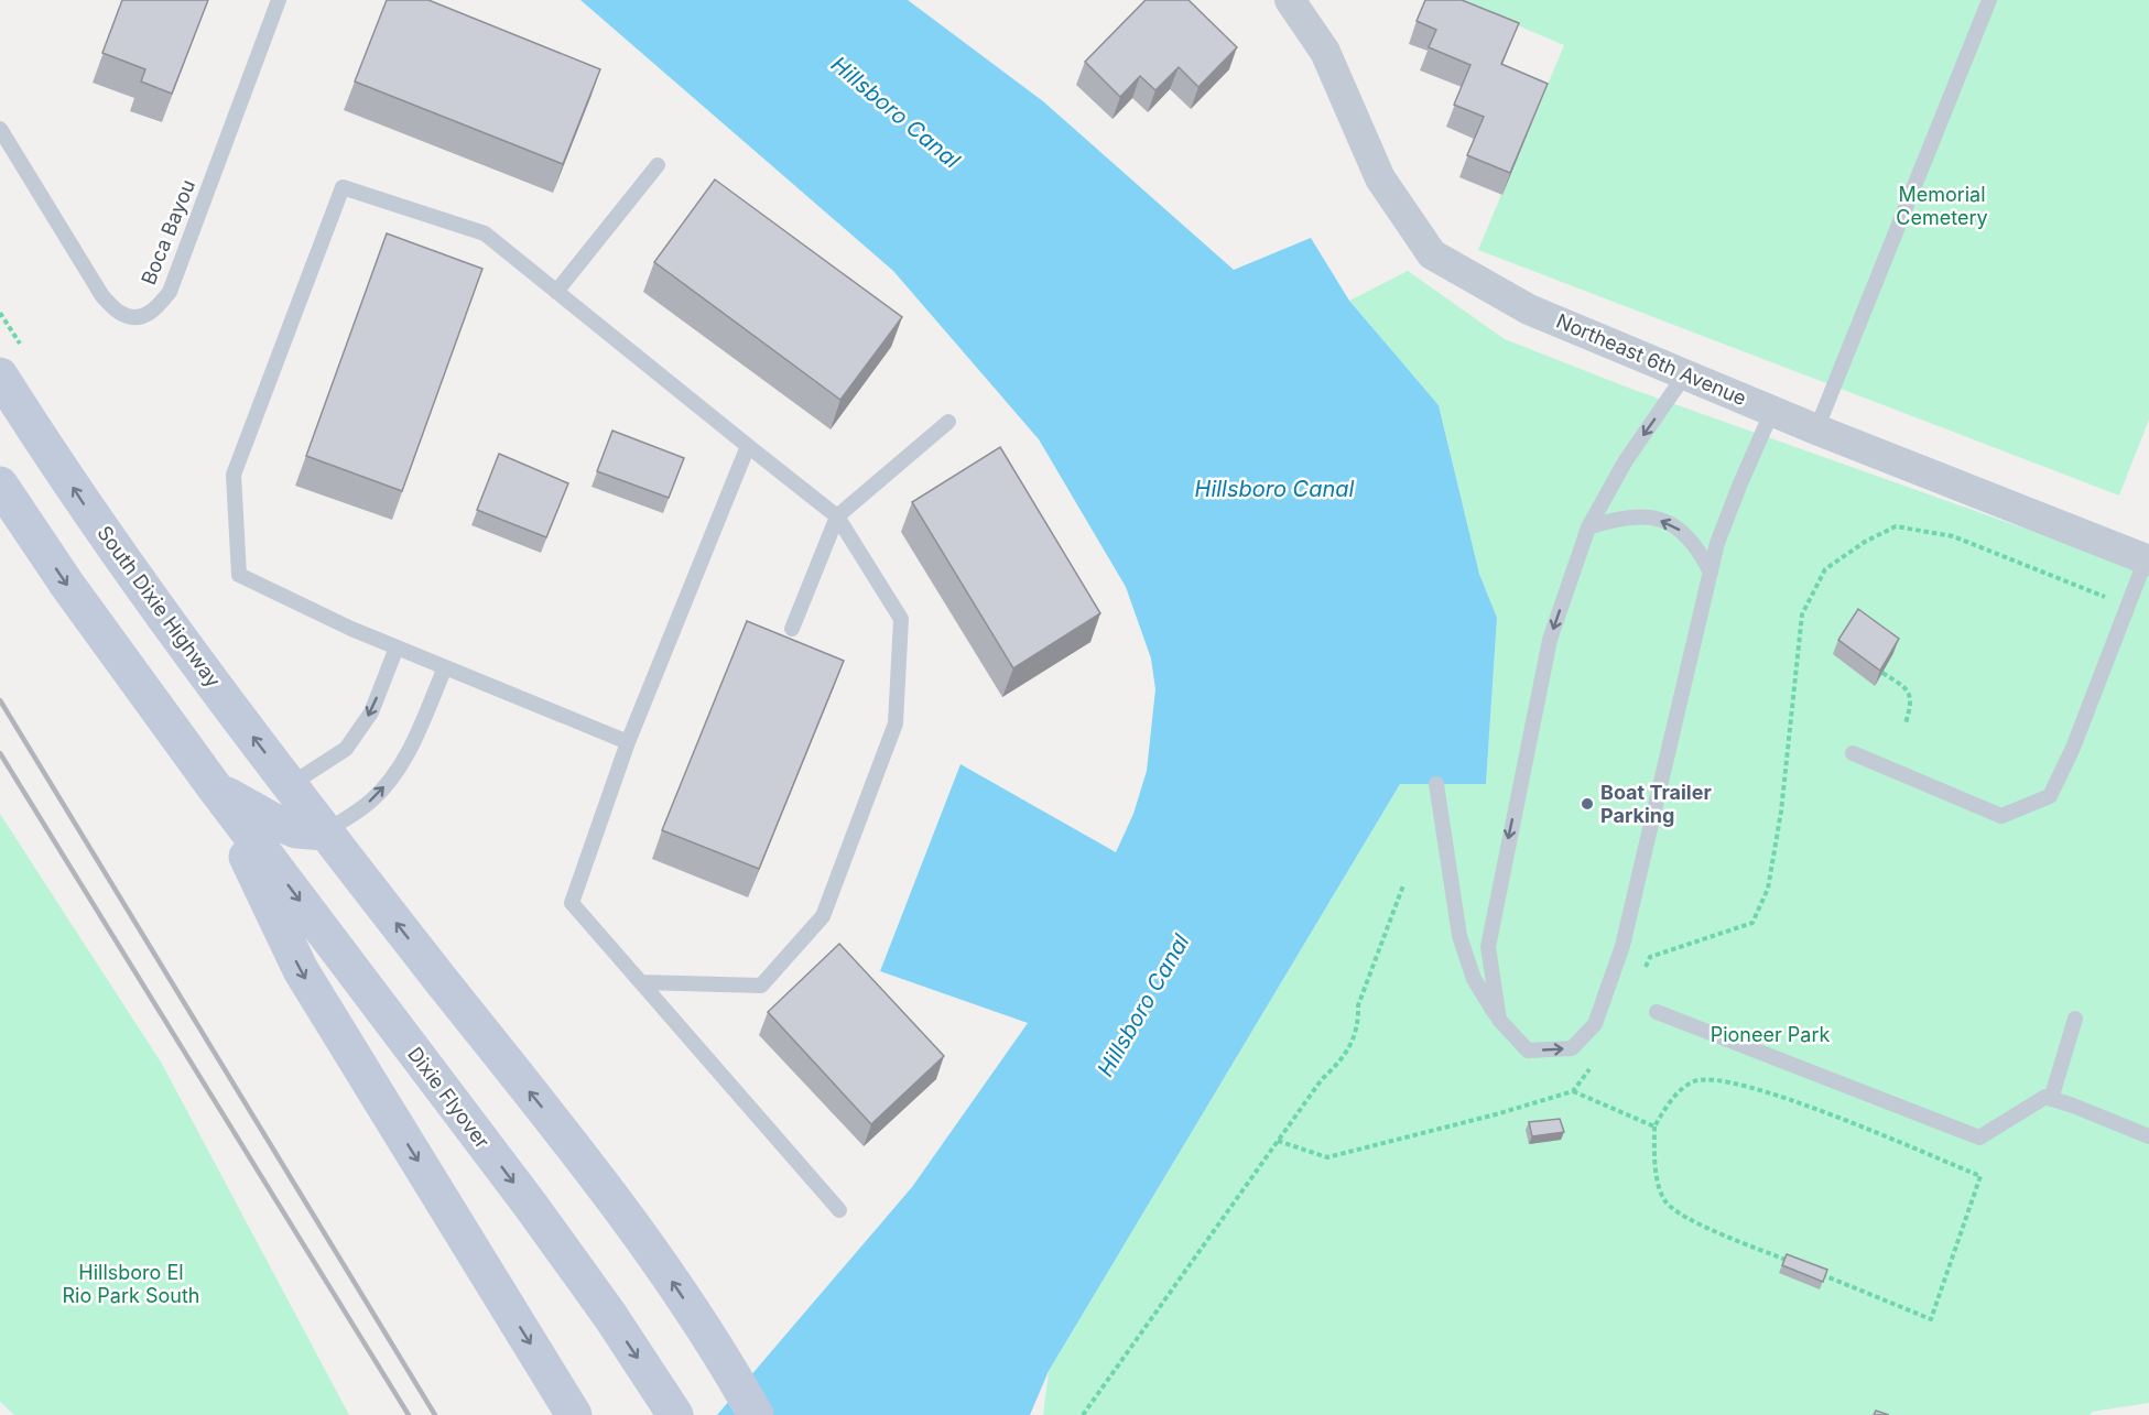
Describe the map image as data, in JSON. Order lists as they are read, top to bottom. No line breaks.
{"streets":{"main road":["South Dixie Highway","Dixie Flyover"],"street":["Northeast 6th Avenue"],"lane":["Boca Bayou"]},"water":["Hillsboro Canal"],"parks":["Memorial Cemetery","Pioneer Park","Hillsboro El Rio Park South"],"places":["Boat Trailer Parking"]}
